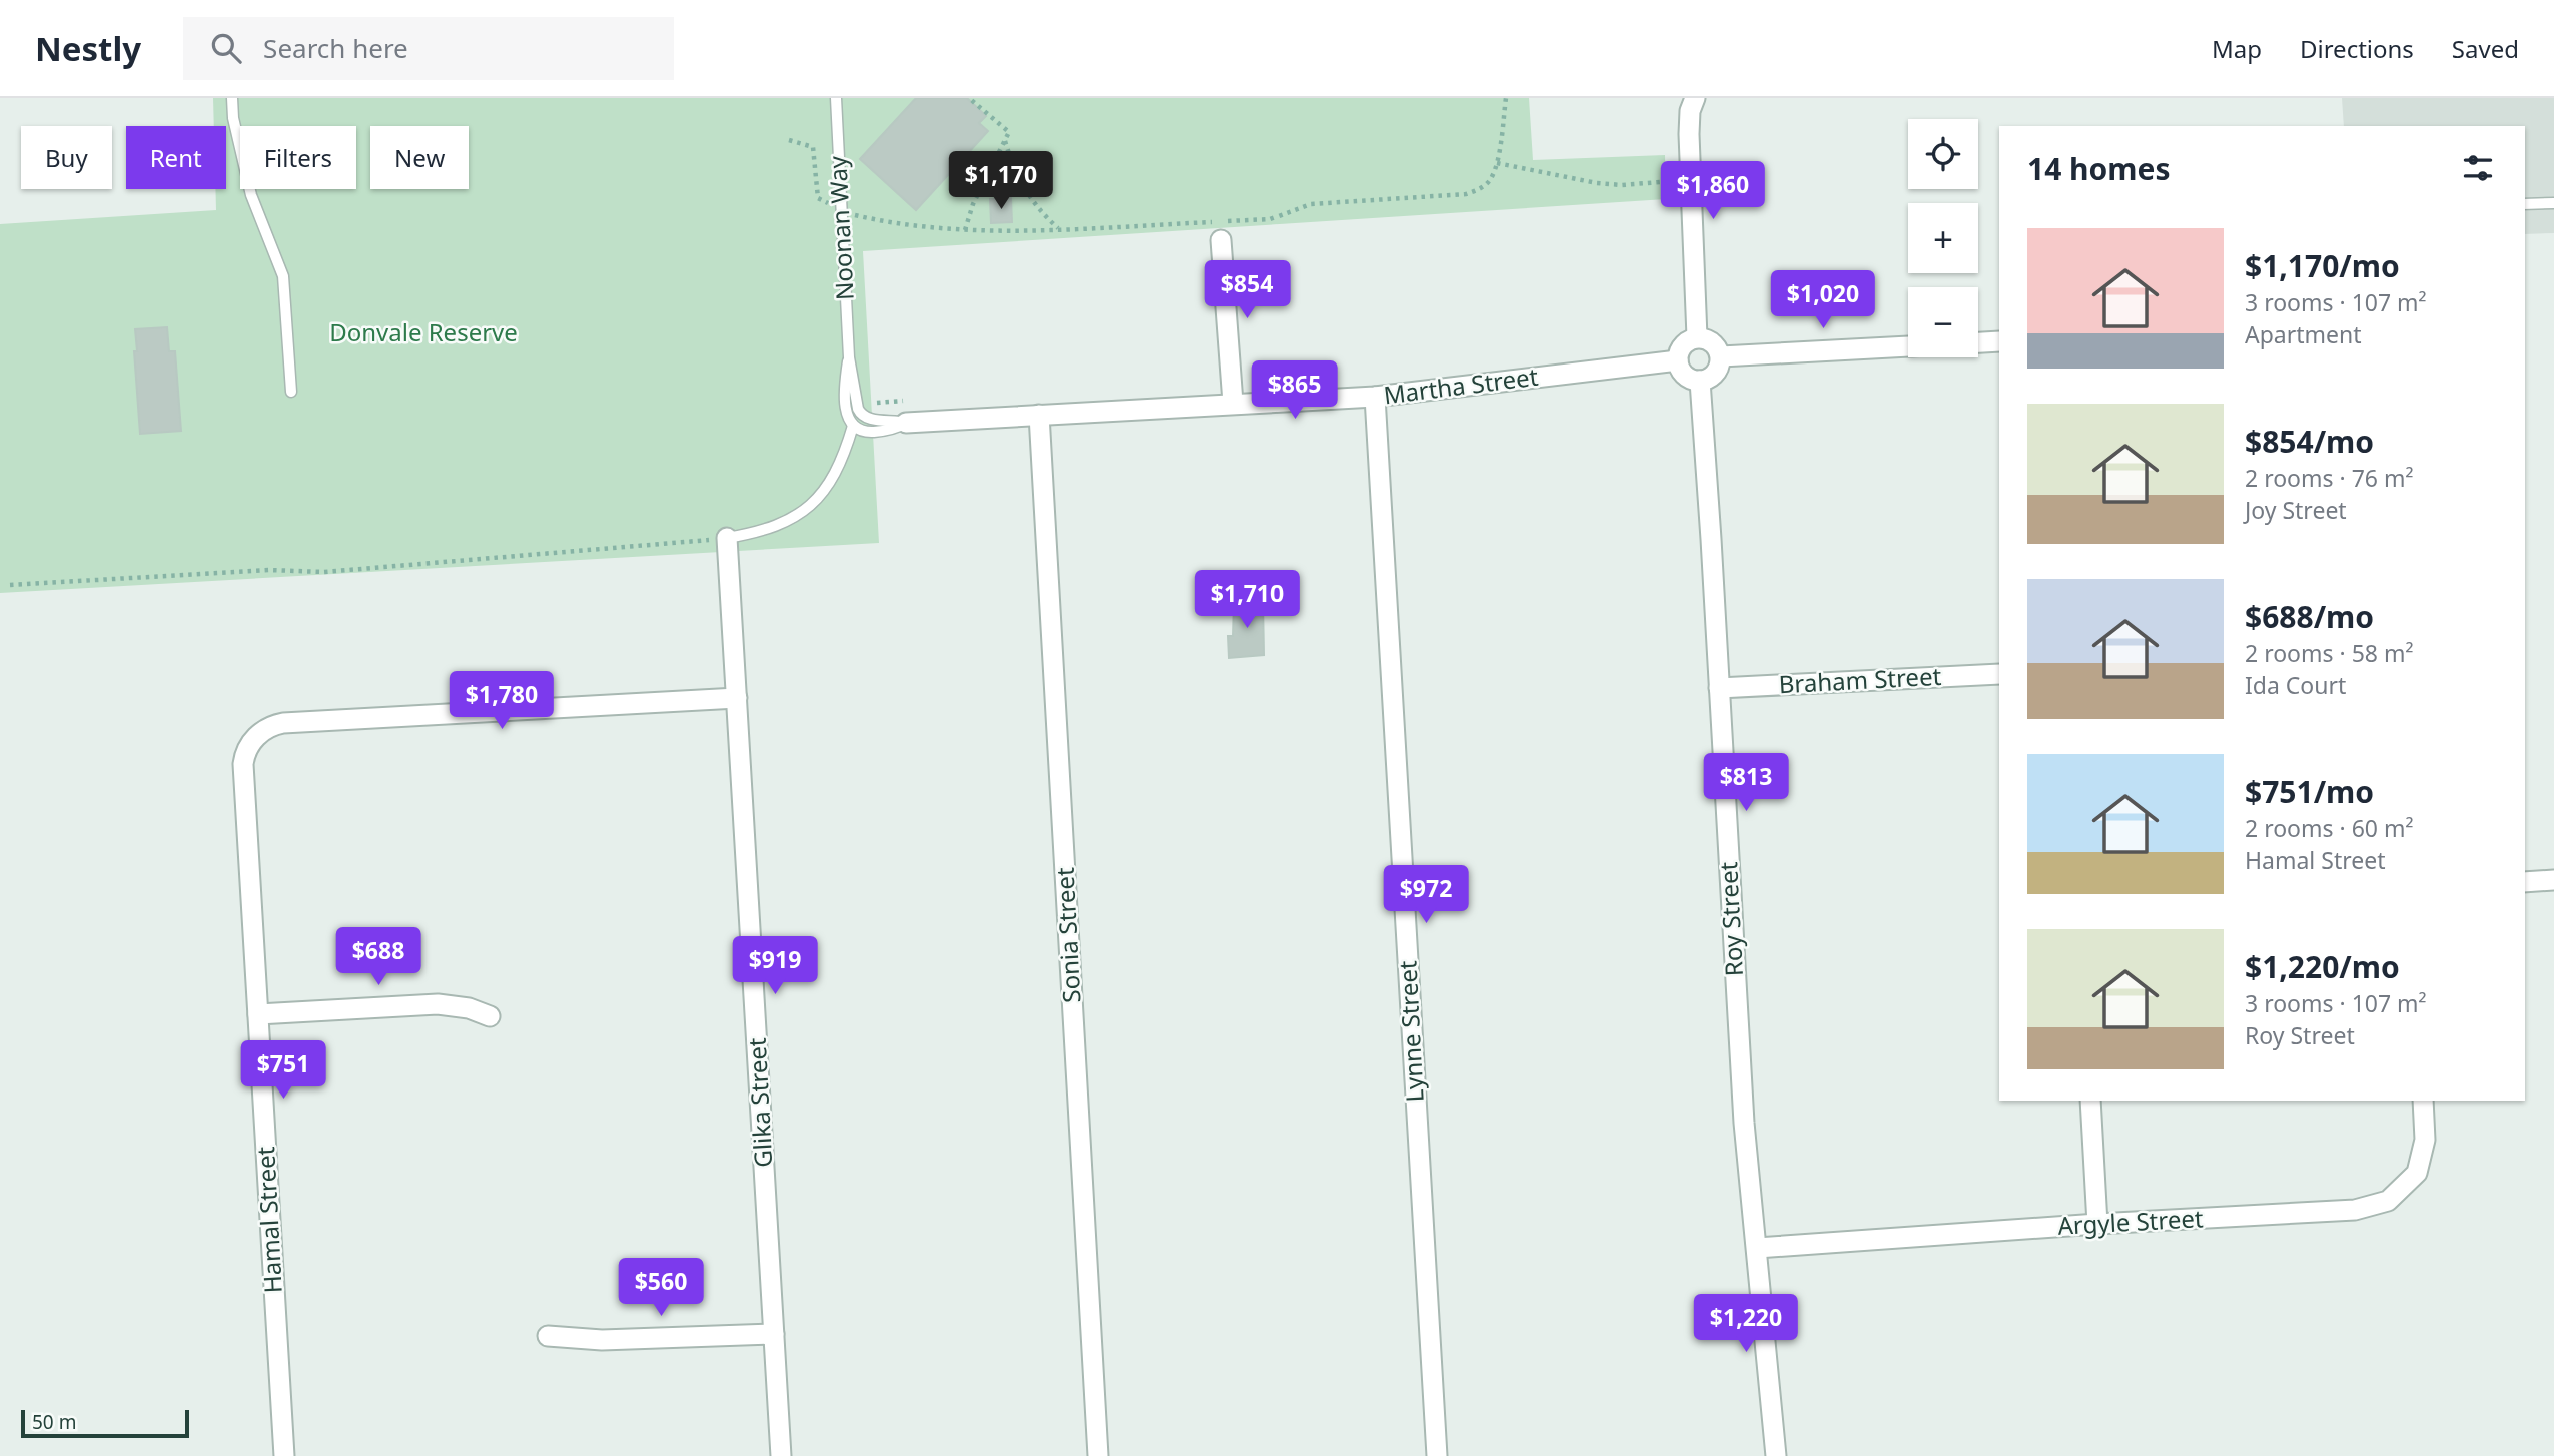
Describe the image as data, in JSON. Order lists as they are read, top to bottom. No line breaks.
{"streets":{"street":["Martha Street","Braham Street","Roy Street","Sonia Street","Lynne Street","Glika Street","Hamal Street","Argyle Street"],"lane":["Noonan Way"]},"crossings":[["Noonan Way","Martha Street"],["Martha Street","Roy Street"],["Martha Street","Sonia Street"],["Martha Street","Lynne Street"],["Braham Street","Roy Street"],["Roy Street","Argyle Street"],["Glika Street","Hamal Street"]],"parks":["Donvale Reserve"],"scale_bar":"50 m","page":{"header":"Nestly","search":"Search here","nav":["Map","Directions","Saved"],"map_buttons":["+","−"],"chip":["Buy","Rent","Filters","New"],"heading":"14 homes","price":["$1,170","$1,860","$854","$1,020","$865","$1,710","$1,780","$813","$972","$688","$919","$751","$560","$1,220"],"list":[{"name":"$1,170/mo","note":"3 rooms · 107 m² · Apartment"},{"name":"$854/mo","note":"2 rooms · 76 m² · Joy Street"},{"name":"$688/mo","note":"2 rooms · 58 m² · Ida Court"},{"name":"$751/mo","note":"2 rooms · 60 m² · Hamal Street"},{"name":"$1,220/mo","note":"3 rooms · 107 m² · Roy Street"}],"scale":"50 m"}}
